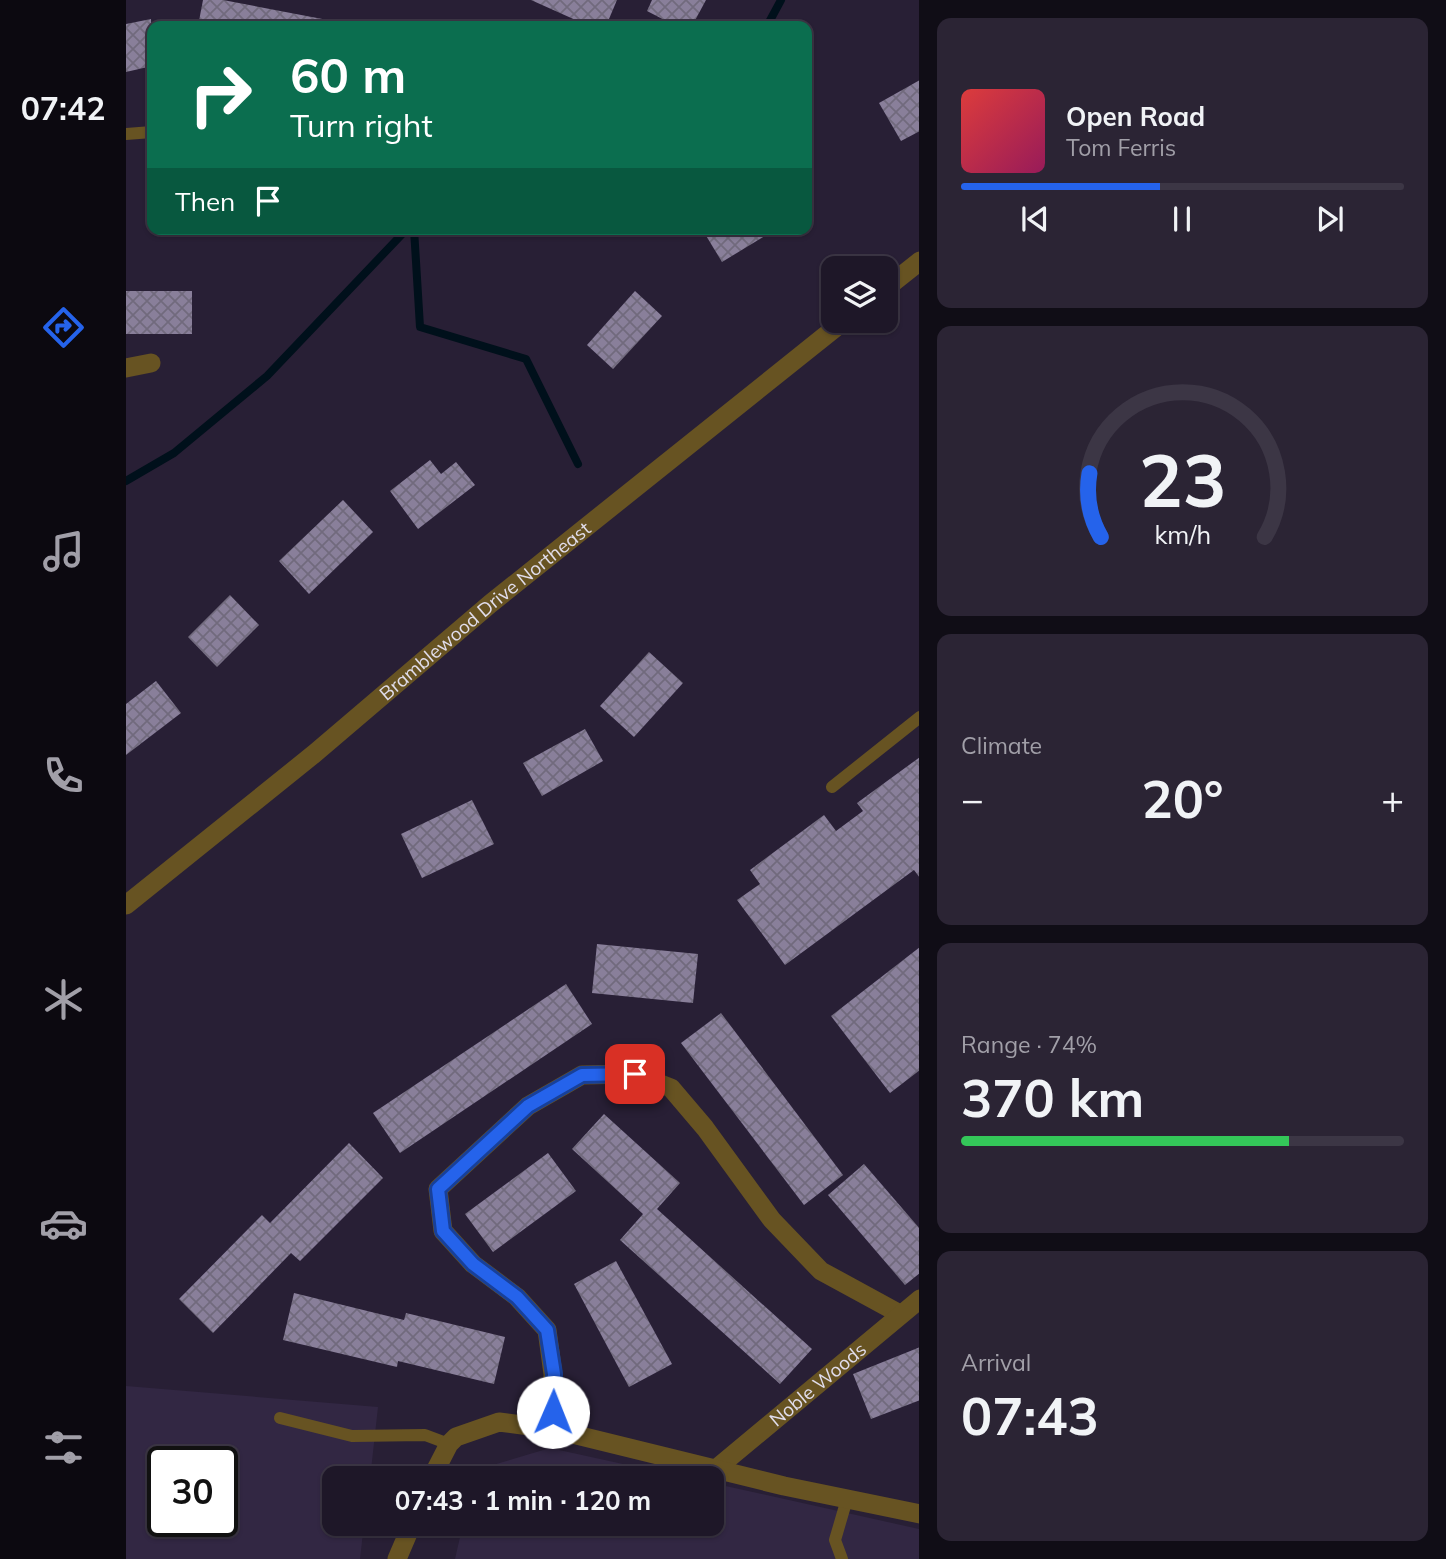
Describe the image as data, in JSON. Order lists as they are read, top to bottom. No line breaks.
{"streets":{"street":["Bramblewood Drive Northeast","Noble Woods"]},"page":{"tabs":"07:42","turn":["60 m","Turn right"],"song":["Open Road","Tom Ferris"],"then":"Then","tile":["Climate",["Range · 74%","370 km"],["Arrival","07:43"]],"heat":["−","20°","+"],"limit":"30","trip":"07:43 · 1 min · 120 m","gauge":["23","km/h"]}}
